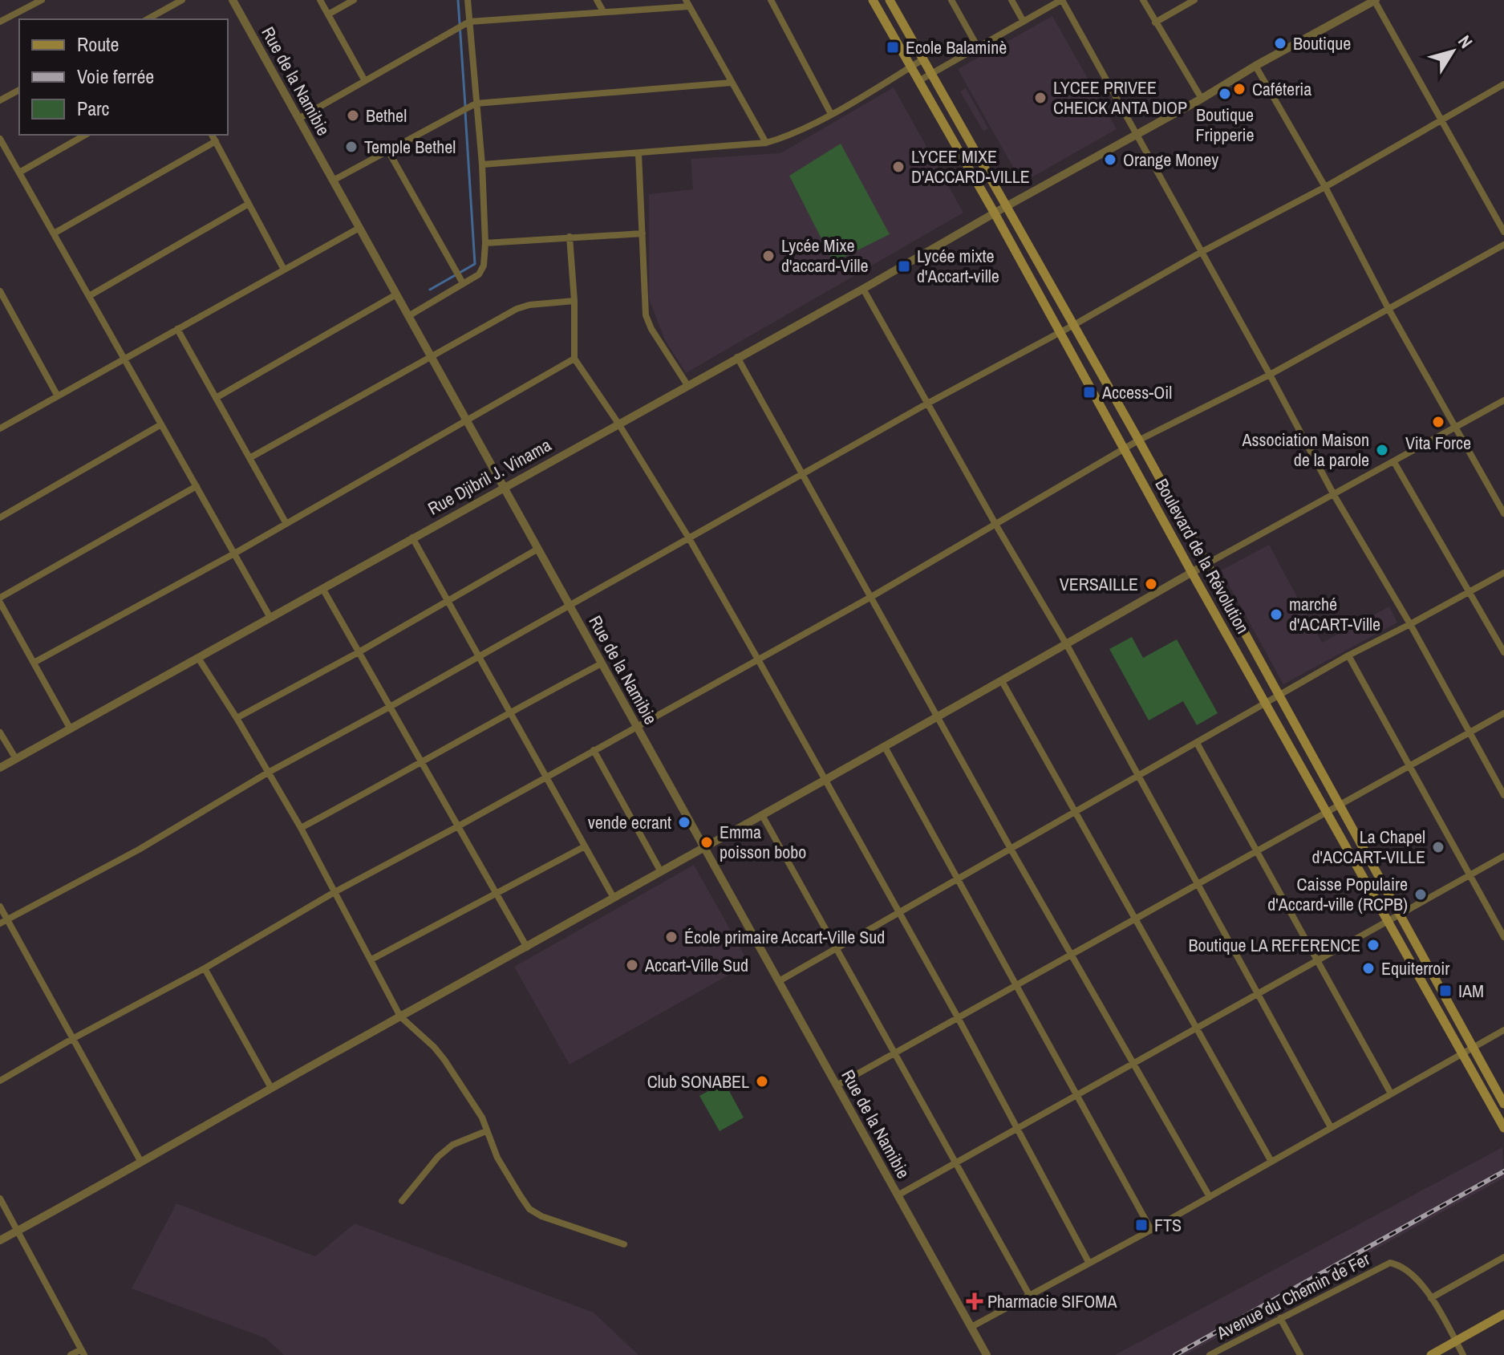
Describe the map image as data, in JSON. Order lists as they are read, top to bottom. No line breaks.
{"streets":{"main road":["Boulevard de la Révolution"],"street":["Rue de la Namibie","Rue Djibril J. Vinama","Avenue du Chemin de Fer"]},"crossings":[["Rue de la Namibie","Rue Djibril J. Vinama"],["Rue Djibril J. Vinama","Boulevard de la Révolution"]],"places":{"other":["Boutique","Caféteria","Boutique Fripperie","LYCEE PRIVEE CHEICK ANTA DIOP","Bethel","Temple Bethel","Orange Money","LYCEE MIXE D'ACCARD-VILLE","Lycée Mixe d'accard-Ville","Vita Force","Association Maison de la parole","VERSAILLE","marché d'ACART-Ville","vende ecrant","Emma poisson bobo","La Chapel d'ACCART-VILLE","Caisse Populaire d'Accard-ville (RCPB)","École primaire Accart-Ville Sud","Boutique LA REFERENCE","Accart-Ville Sud","Equiterroir","Club SONABEL"],"transit":["Ecole Balaminè","Lycée mixte d'Accart-ville","Access-Oil","IAM","FTS"],"health":["Pharmacie SIFOMA"]},"legend":["Route","Voie ferrée","Parc"],"north":"top right"}
